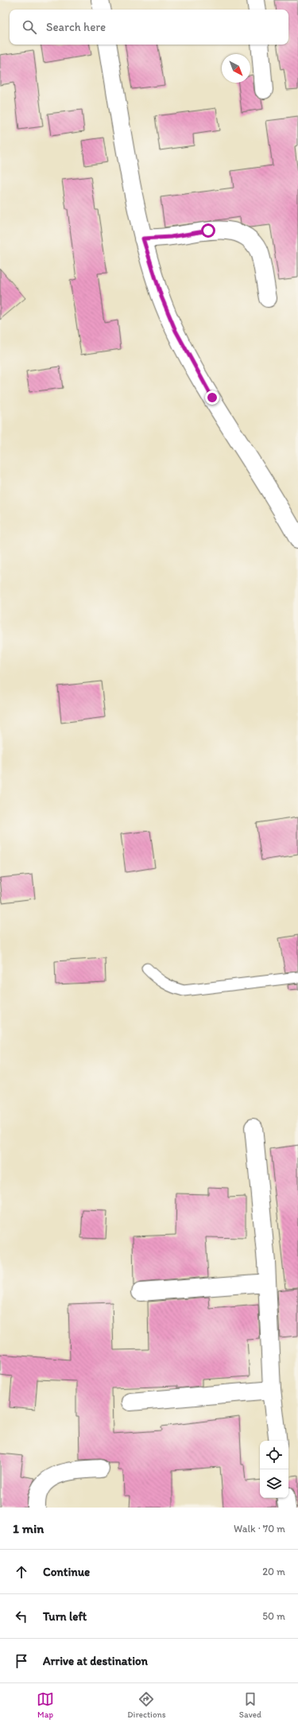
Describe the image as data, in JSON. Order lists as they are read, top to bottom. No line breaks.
{"north":"bottom right","page":{"search":"Search here","heading":["1 min","Walk · 70 m"],"list":[["Continue","20 m"],["Turn left","50 m"],"Arrive at destination"],"nav":["Map","Directions","Saved"]}}
